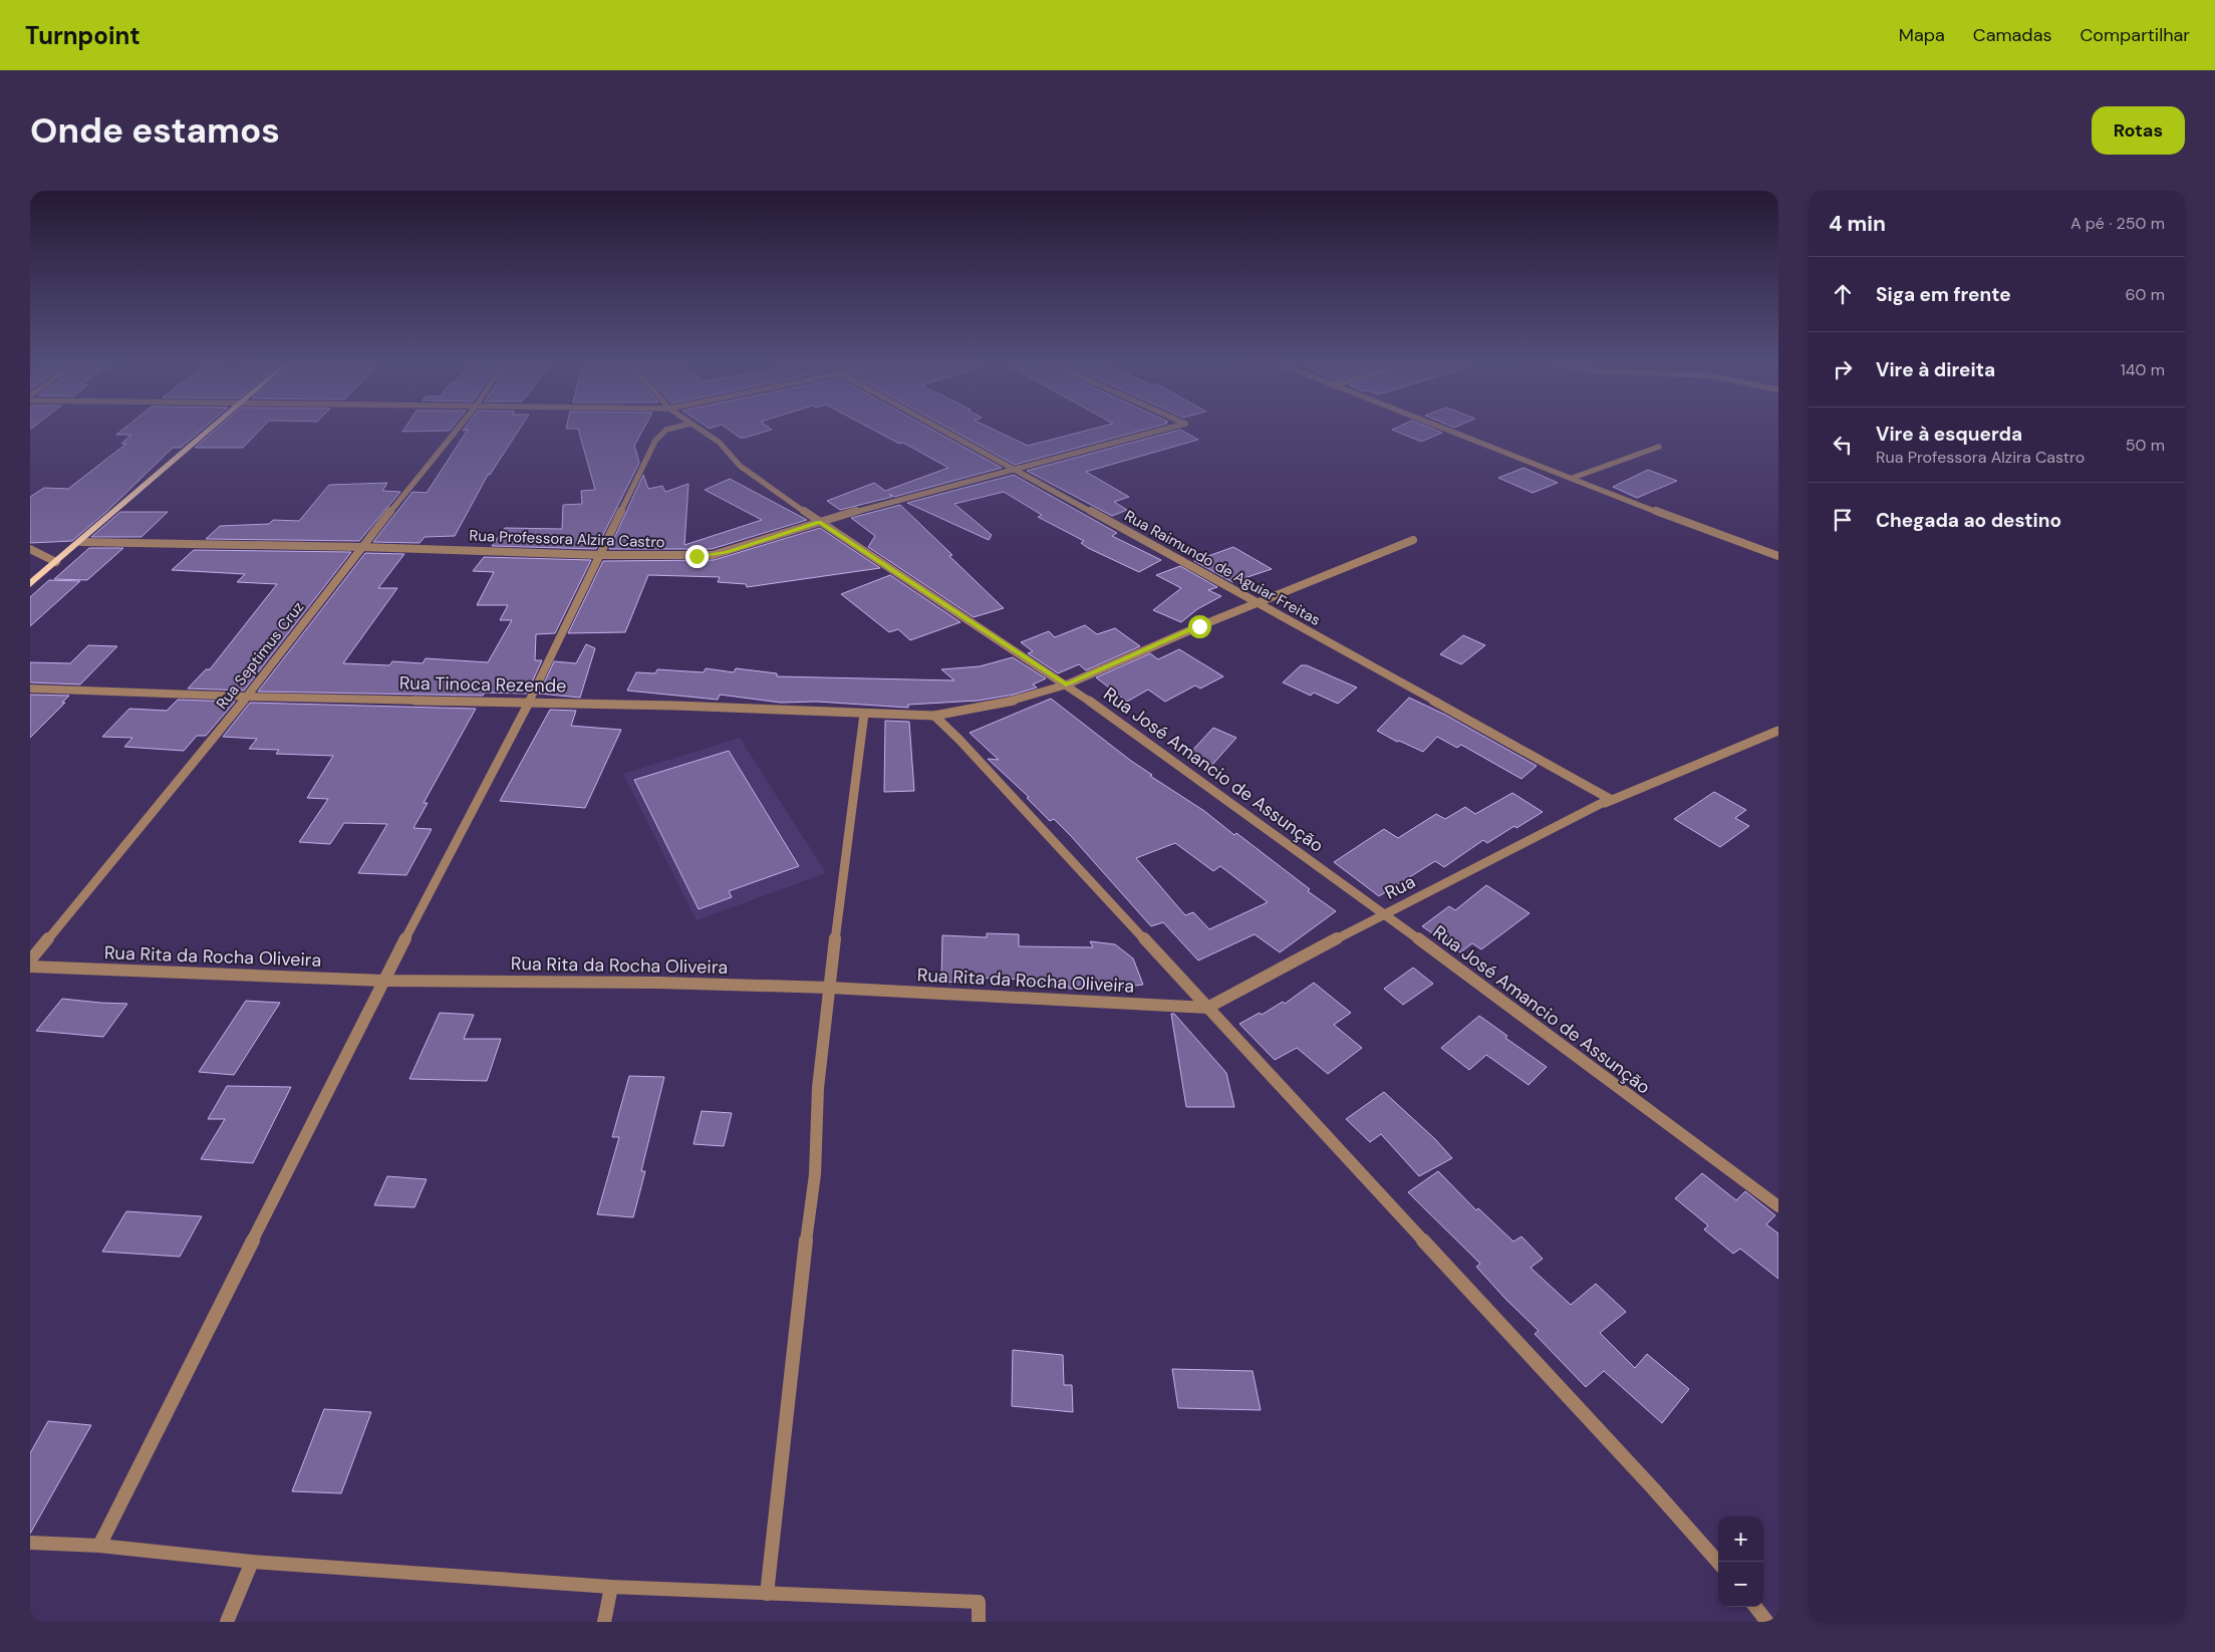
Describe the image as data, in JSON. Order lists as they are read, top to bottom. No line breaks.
{"streets":{"street":["Rua Professora Alzira Castro","Rua Raimundo de Aguiar Freitas","Rua Septimus Cruz","Rua Tinoca Rezende","Rua José Amancio de Assunção","Rua","Rua Rita da Rocha Oliveira"]},"crossings":[["Rua Professora Alzira Castro","Rua Raimundo de Aguiar Freitas"],["Rua Professora Alzira Castro","Rua Septimus Cruz"],["Rua Professora Alzira Castro","Rua José Amancio de Assunção"],["Rua Raimundo de Aguiar Freitas","Rua Tinoca Rezende"],["Rua Raimundo de Aguiar Freitas","Rua"],["Rua Septimus Cruz","Rua Tinoca Rezende"],["Rua Tinoca Rezende","Rua José Amancio de Assunção"],["Rua José Amancio de Assunção","Rua"],["Rua","Rua Rita da Rocha Oliveira"]],"page":{"header":"Turnpoint","nav":["Mapa","Camadas","Compartilhar"],"buttons":"Rotas","title":"Onde estamos","heading":["4 min","A pé · 250 m"],"list":[["Siga em frente","60 m"],["Vire à direita","140 m"],["Vire à esquerda","Rua Professora Alzira Castro","50 m"],"Chegada ao destino"],"map_buttons":["+","−"]}}
